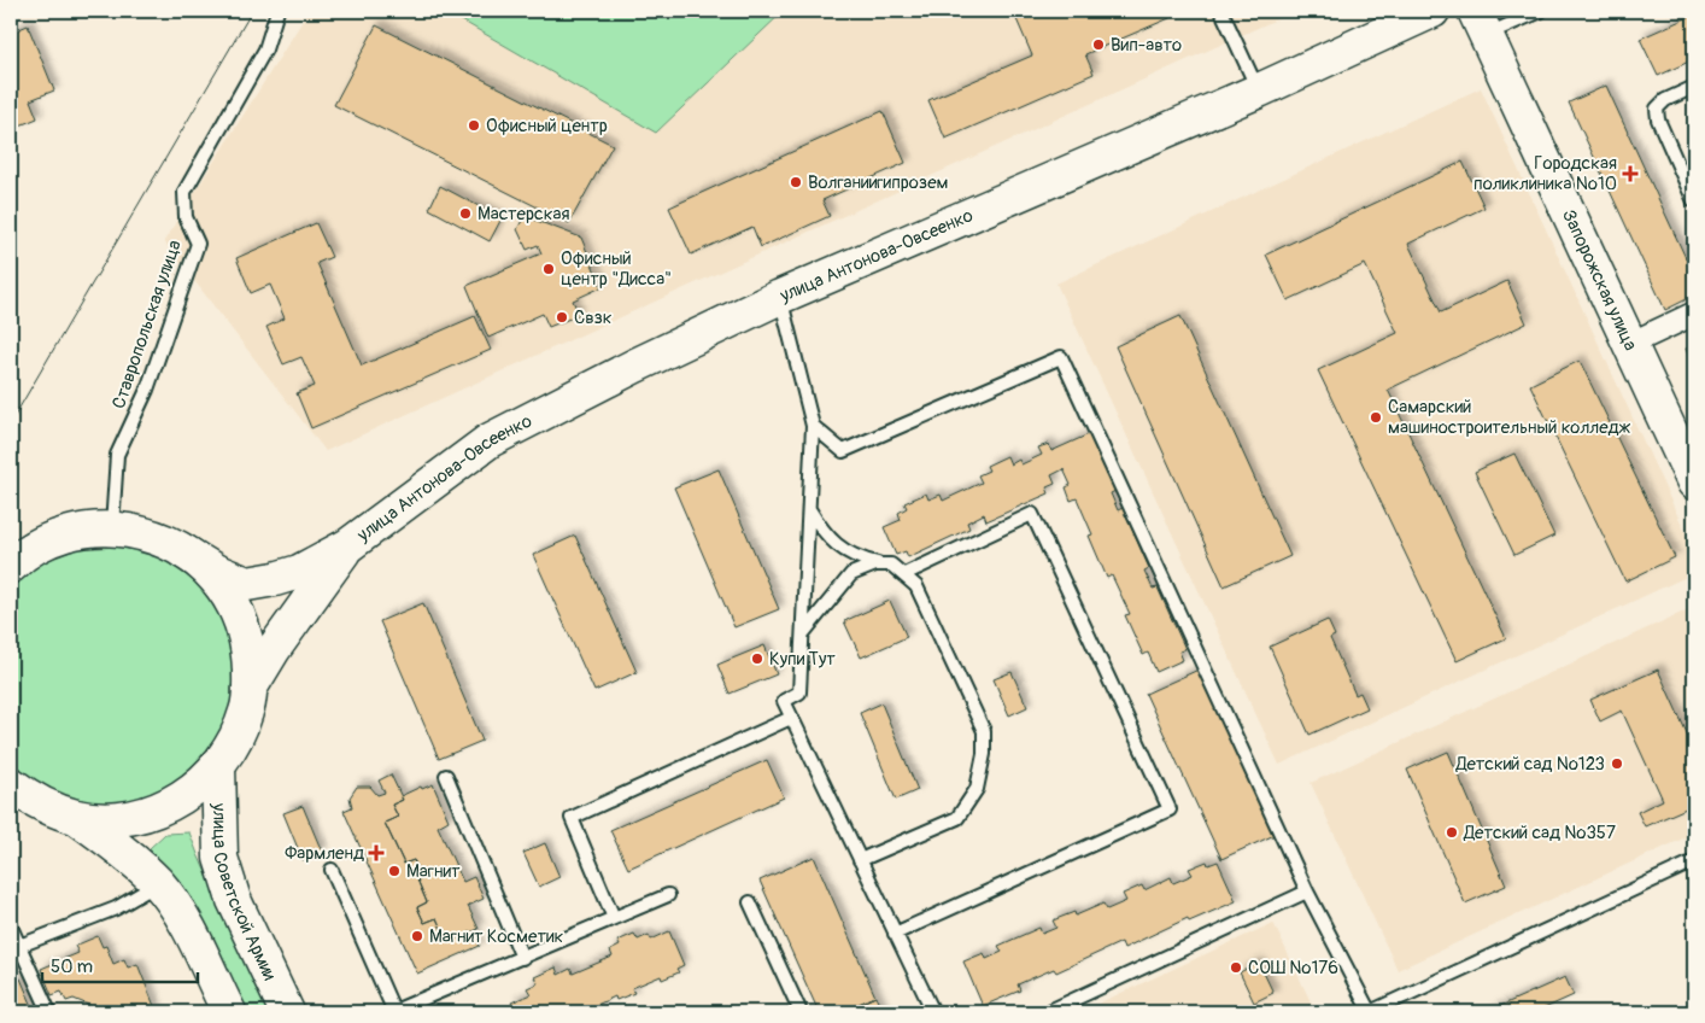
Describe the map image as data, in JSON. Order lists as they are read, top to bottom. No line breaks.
{"streets":{"main road":["улица Антонова-Овсеенко","Запорожская улица","улица Советской Армии"],"lane":["Ставропольская улица"]},"places":{"other":["Вип-авто","Офисный центр","Волганиигипрозем","Мастерская","Офисный центр \"Дисса\"","Свзк","Самарский машиностроительный колледж","Купи Тут","Детский сад №123","Детский сад №357","Магнит","Магнит Косметик","СОШ №176"],"health":["Городская поликлиника №10","Фармленд"]},"scale_bar":"50 m"}
